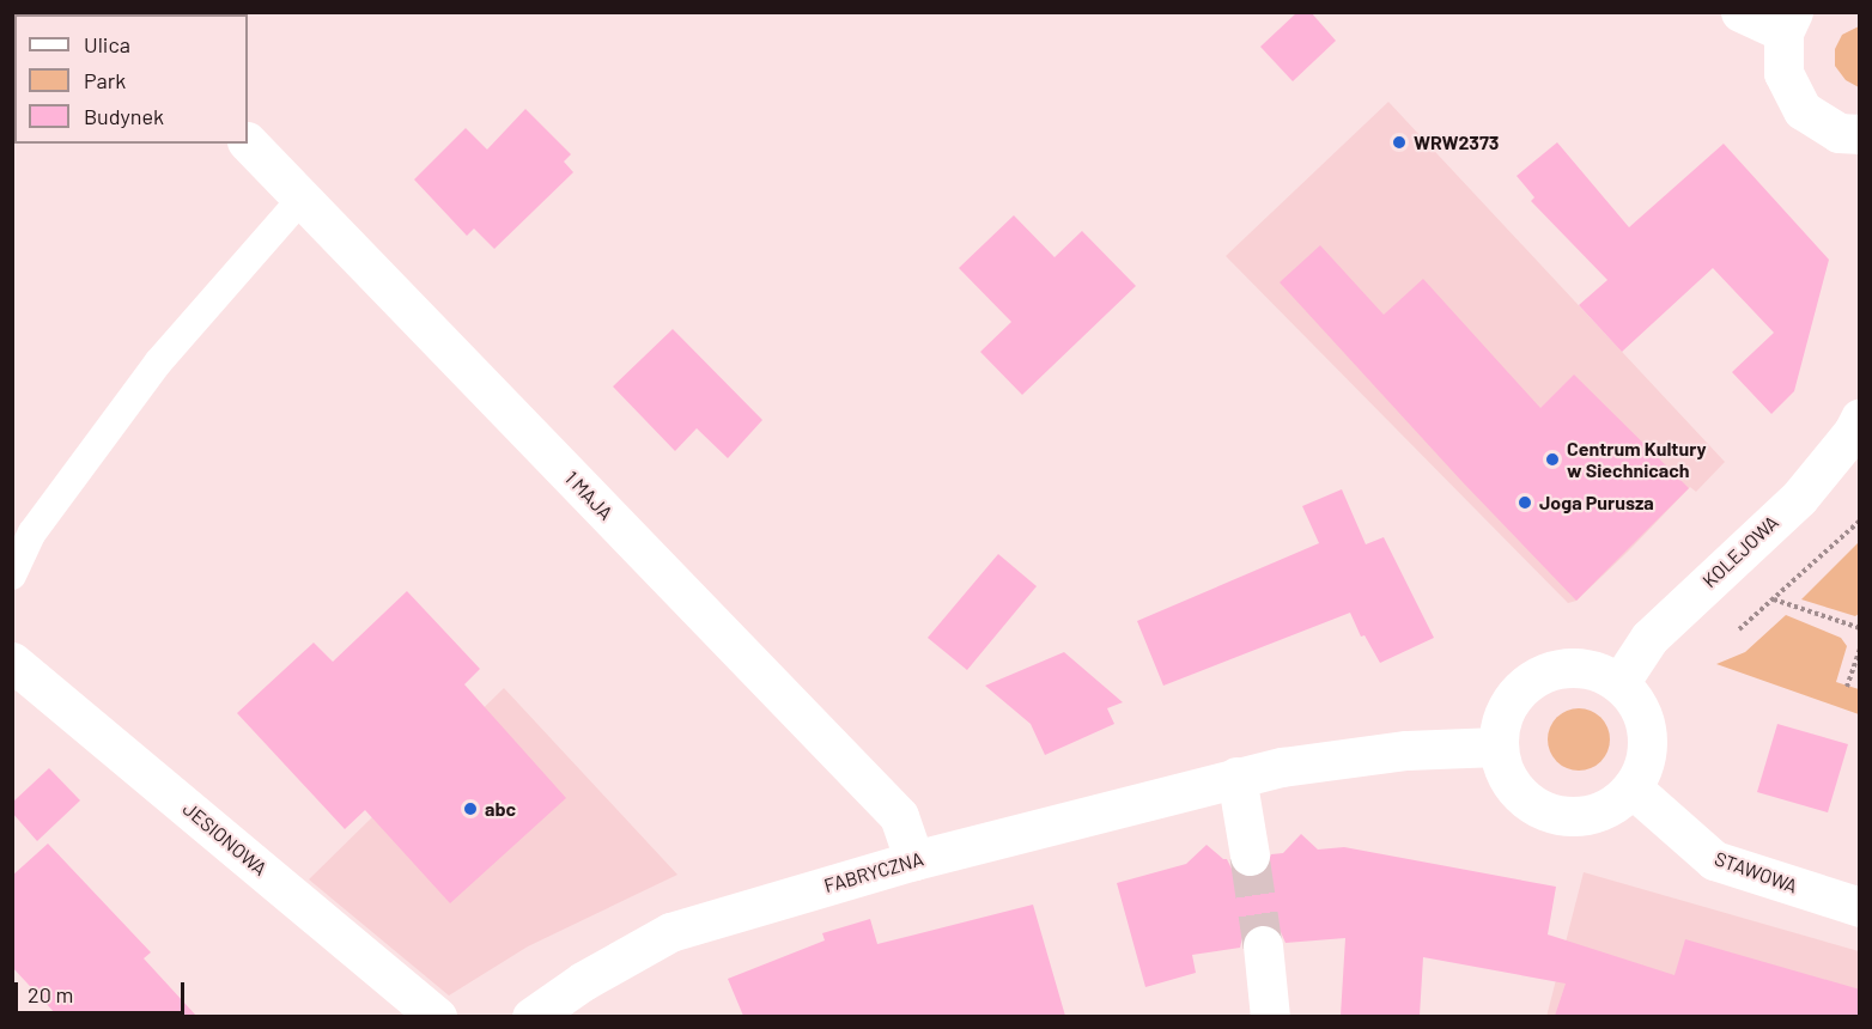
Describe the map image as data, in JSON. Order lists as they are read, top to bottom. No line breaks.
{"streets":{"street":["1 MAJA","KOLEJOWA","JESIONOWA","FABRYCZNA","STAWOWA"]},"crossings":[["1 MAJA","FABRYCZNA"],["KOLEJOWA","FABRYCZNA"],["KOLEJOWA","STAWOWA"],["FABRYCZNA","STAWOWA"]],"places":["WRW2373","Centrum Kultury w Siechnicach","Joga Purusza","abc"],"legend":["Ulica","Park","Budynek"],"scale_bar":"20 m"}
